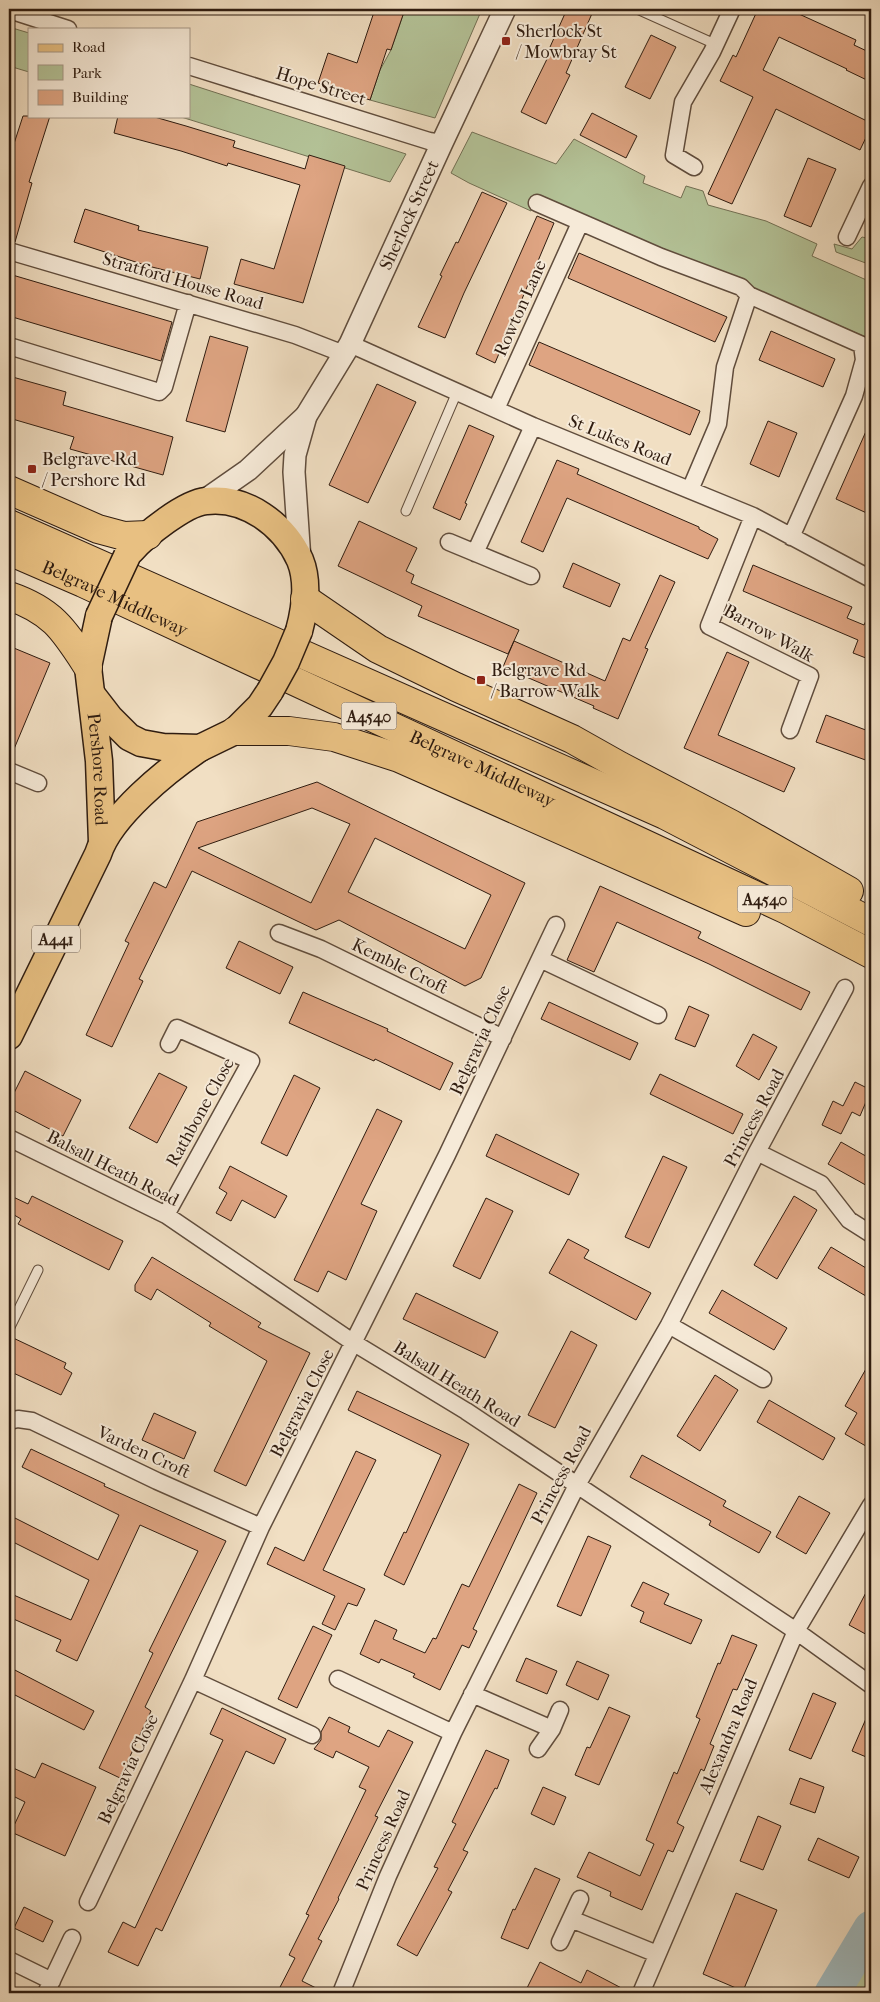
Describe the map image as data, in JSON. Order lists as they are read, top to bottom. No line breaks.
{"streets":{"highway":["Belgrave Middleway","A4540"],"main road":["Pershore Road","A441"],"street":["Hope Street","Sherlock Street","Stratford House Road","Rowton Lane","St Lukes Road","Barrow Walk","Kemble Croft","Belgravia Close","Rathbone Close","Princess Road","Balsall Heath Road","Varden Croft","Alexandra Road"]},"crossings":[["Hope Street","Sherlock Street"],["Sherlock Street","Stratford House Road"],["Sherlock Street","St Lukes Road"],["Sherlock Street","Pershore Road"],["Stratford House Road","St Lukes Road"],["Rowton Lane","St Lukes Road"],["St Lukes Road","Barrow Walk"],["Kemble Croft","Belgravia Close"],["Belgravia Close","Balsall Heath Road"],["Belgravia Close","Varden Croft"],["Rathbone Close","Balsall Heath Road"],["Princess Road","Balsall Heath Road"],["Balsall Heath Road","Alexandra Road"]],"places":{"transit":["Sherlock St / Mowbray St","Belgrave Rd / Pershore Rd","Belgrave Rd / Barrow Walk"]},"legend":["Road","Park","Building"]}
